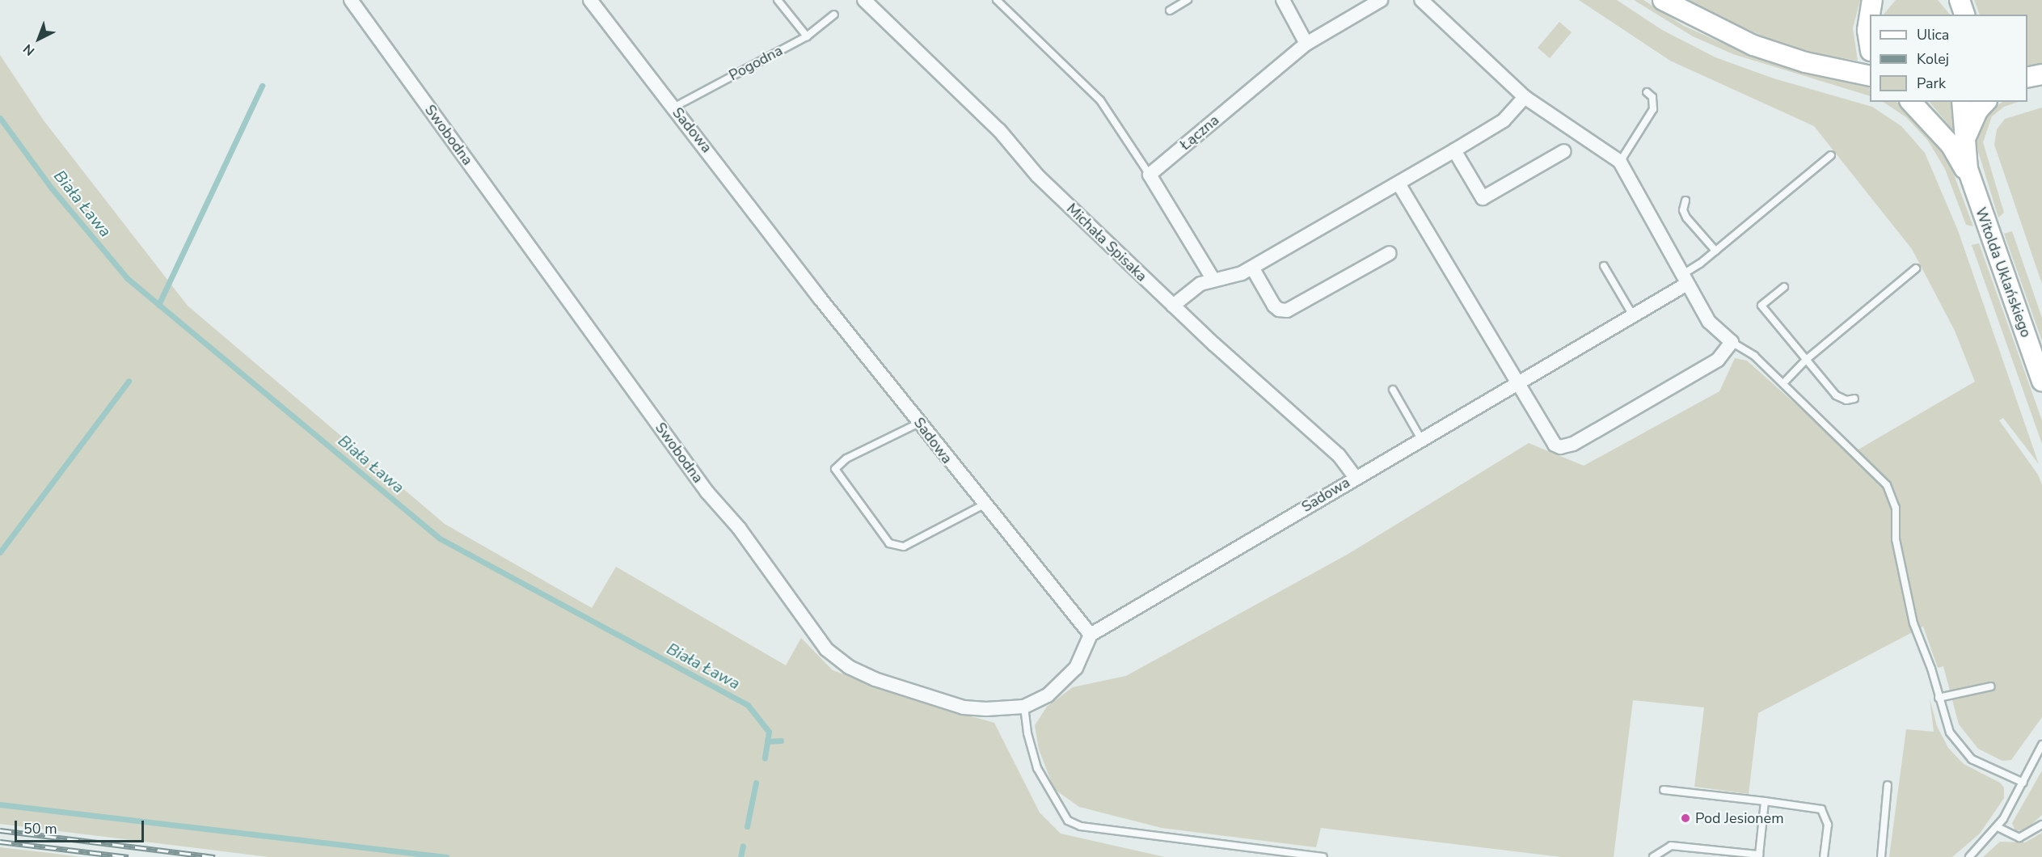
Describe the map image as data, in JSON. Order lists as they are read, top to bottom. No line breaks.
{"streets":{"street":["Sadowa","Łączna","Swobodna","Michała Spisaka","Witolda Uklańskiego"],"lane":["Pogodna"]},"crossings":[["Pogodna","Sadowa"],["Sadowa","Swobodna"],["Sadowa","Michała Spisaka"]],"water":["Biała Ława"],"places":["Pod Jesionem"],"legend":["Ulica","Kolej","Park"],"scale_bar":"50 m","north":"bottom left"}
